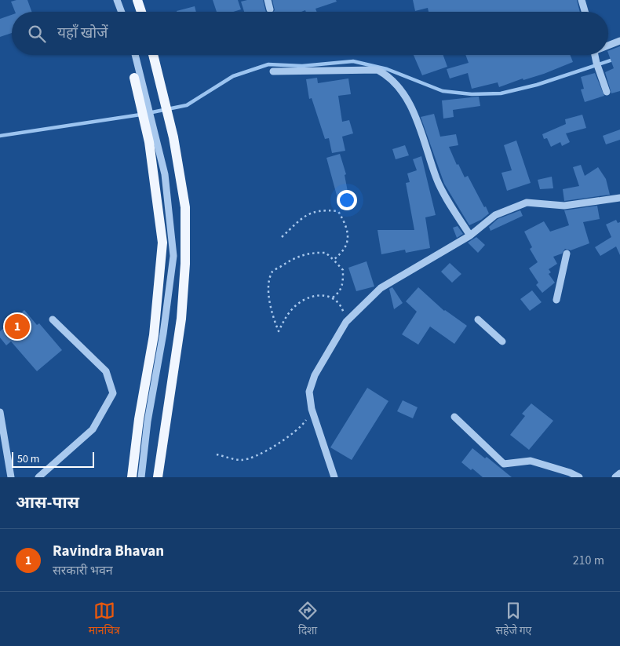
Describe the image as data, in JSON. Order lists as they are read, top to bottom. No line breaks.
{"scale_bar":"50 m","page":{"search":"यहाँ खोजें","pins":"1","scale":"50 m","heading":"आस-पास","list":[{"mark":"1","name":"Ravindra Bhavan","note":"सरकारी भवन","value":"210 m"}],"nav":["मानचित्र","दिशा","सहेजे गए"]}}
